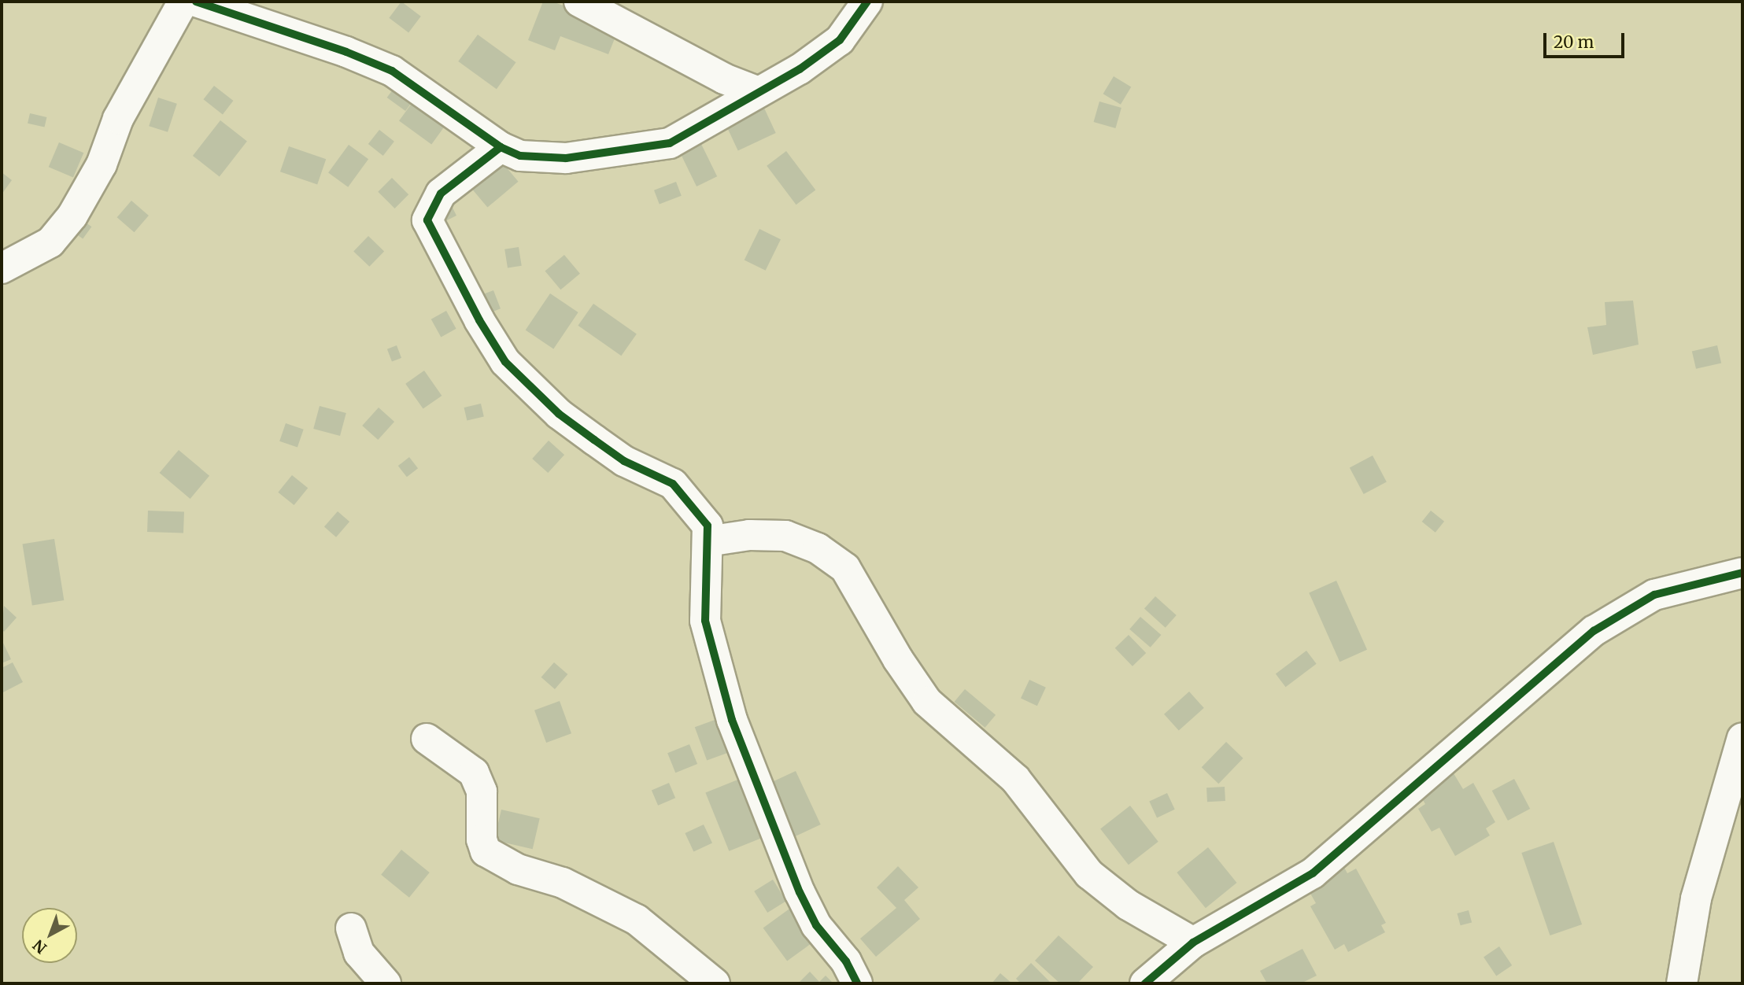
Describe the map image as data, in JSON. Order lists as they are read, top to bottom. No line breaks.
{"scale_bar":"20 m","north":"bottom left"}
